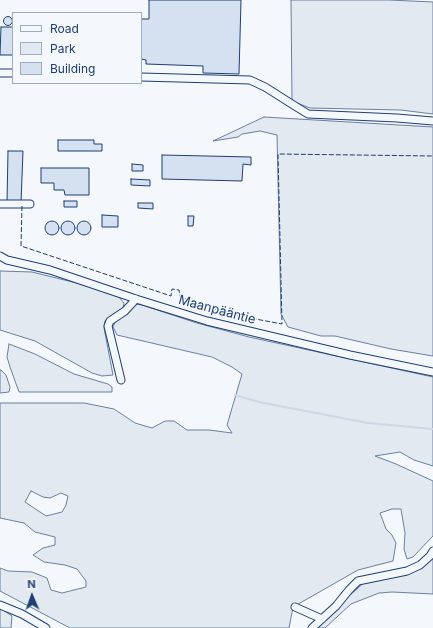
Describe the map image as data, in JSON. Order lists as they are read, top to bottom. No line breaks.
{"streets":{"street":["Maanpääntie"]},"legend":["Road","Park","Building"],"north":"top"}
